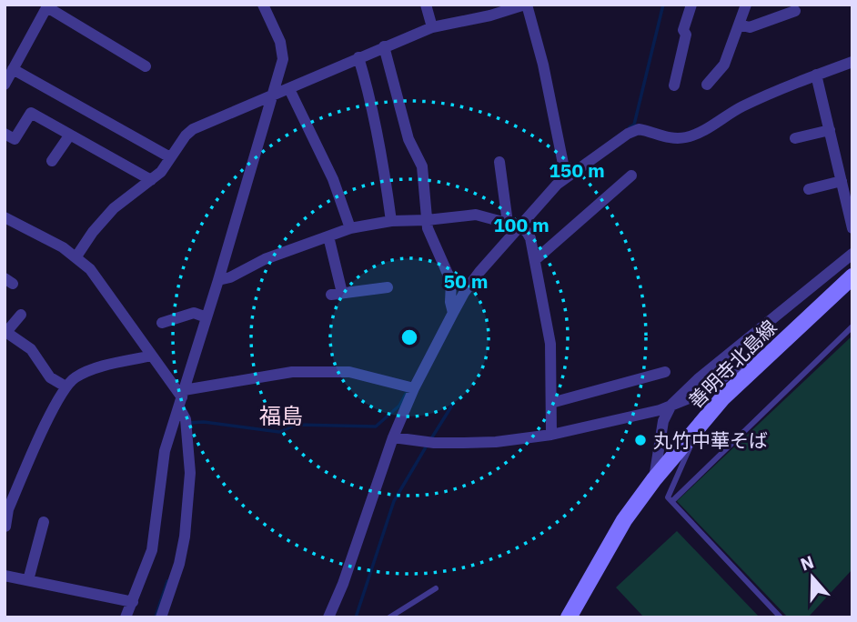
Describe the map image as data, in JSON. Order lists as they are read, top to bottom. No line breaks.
{"streets":{"main road":["善明寺北島線"]},"districts":["福島"],"places":["丸竹中華そば"],"north":"top","rings":["150 m","100 m","50 m"]}
